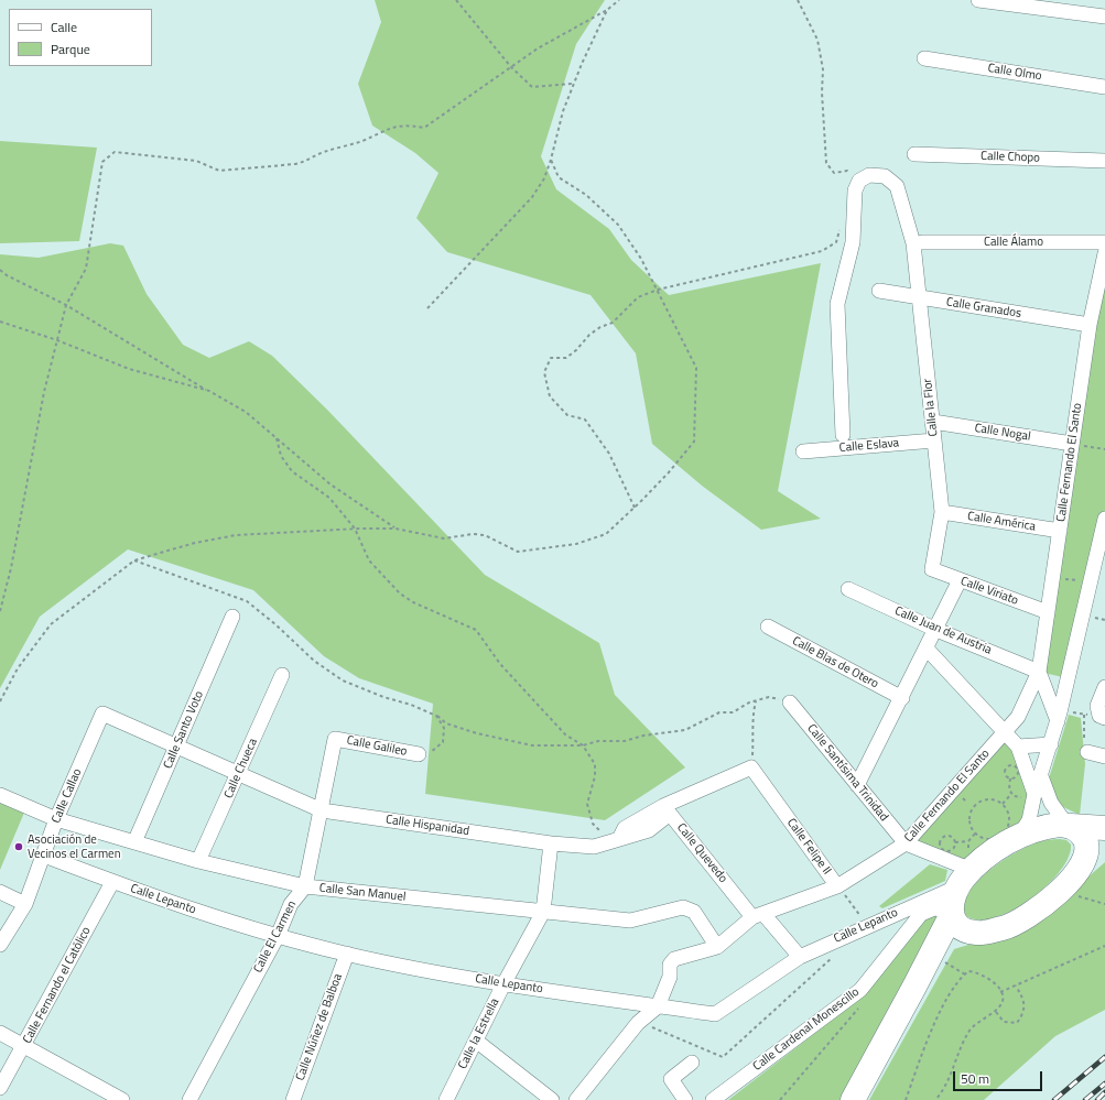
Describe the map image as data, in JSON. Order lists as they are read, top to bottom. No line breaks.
{"streets":{"street":["Calle Olmo","Calle Chopo","Calle Álamo","Calle Granados","Calle la Flor","Calle Nogal","Calle Eslava","Calle Fernando El Santo","Calle América","Calle Viriato","Calle Juan de Austria","Calle Blas de Otero","Calle Santo Voto","Calle Galileo","Calle Chueca","Calle Santísima Trinidad","Calle Callao","Calle Hispanidad","Calle Felipe II","Calle Quevedo","Calle San Manuel","Calle Lepanto","Calle El Carmen","Calle Fernando el Católico","Calle Núñez de Balboa","Calle Cardenal Monescillo","Calle la Estrella"]},"crossings":[["Calle Álamo","Calle la Flor"],["Calle Granados","Calle la Flor"],["Calle Granados","Calle Fernando El Santo"],["Calle la Flor","Calle Nogal"],["Calle la Flor","Calle Eslava"],["Calle la Flor","Calle América"],["Calle la Flor","Calle Viriato"],["Calle Nogal","Calle Fernando El Santo"],["Calle Fernando El Santo","Calle América"],["Calle Fernando El Santo","Calle Viriato"],["Calle Fernando El Santo","Calle Juan de Austria"],["Calle Fernando El Santo","Calle Santísima Trinidad"],["Calle Fernando El Santo","Calle Felipe II"],["Calle Fernando El Santo","Calle Quevedo"],["Calle Fernando El Santo","Calle San Manuel"],["Calle Fernando El Santo","Calle Lepanto"],["Calle Santo Voto","Calle Hispanidad"],["Calle Santo Voto","Calle San Manuel"],["Calle Galileo","Calle El Carmen"],["Calle Chueca","Calle Hispanidad"],["Calle Chueca","Calle San Manuel"],["Calle Callao","Calle Hispanidad"],["Calle Callao","Calle San Manuel"],["Calle Callao","Calle Lepanto"],["Calle Hispanidad","Calle Quevedo"],["Calle Hispanidad","Calle El Carmen"],["Calle Hispanidad","Calle la Estrella"],["Calle Felipe II","Calle Lepanto"],["Calle Quevedo","Calle Lepanto"],["Calle San Manuel","Calle El Carmen"],["Calle San Manuel","Calle la Estrella"],["Calle Lepanto","Calle El Carmen"],["Calle Lepanto","Calle Fernando el Católico"],["Calle Lepanto","Calle Núñez de Balboa"],["Calle Lepanto","Calle la Estrella"]],"places":["Asociación de Vecinos el Carmen"],"legend":["Calle","Parque"],"scale_bar":"50 m"}
